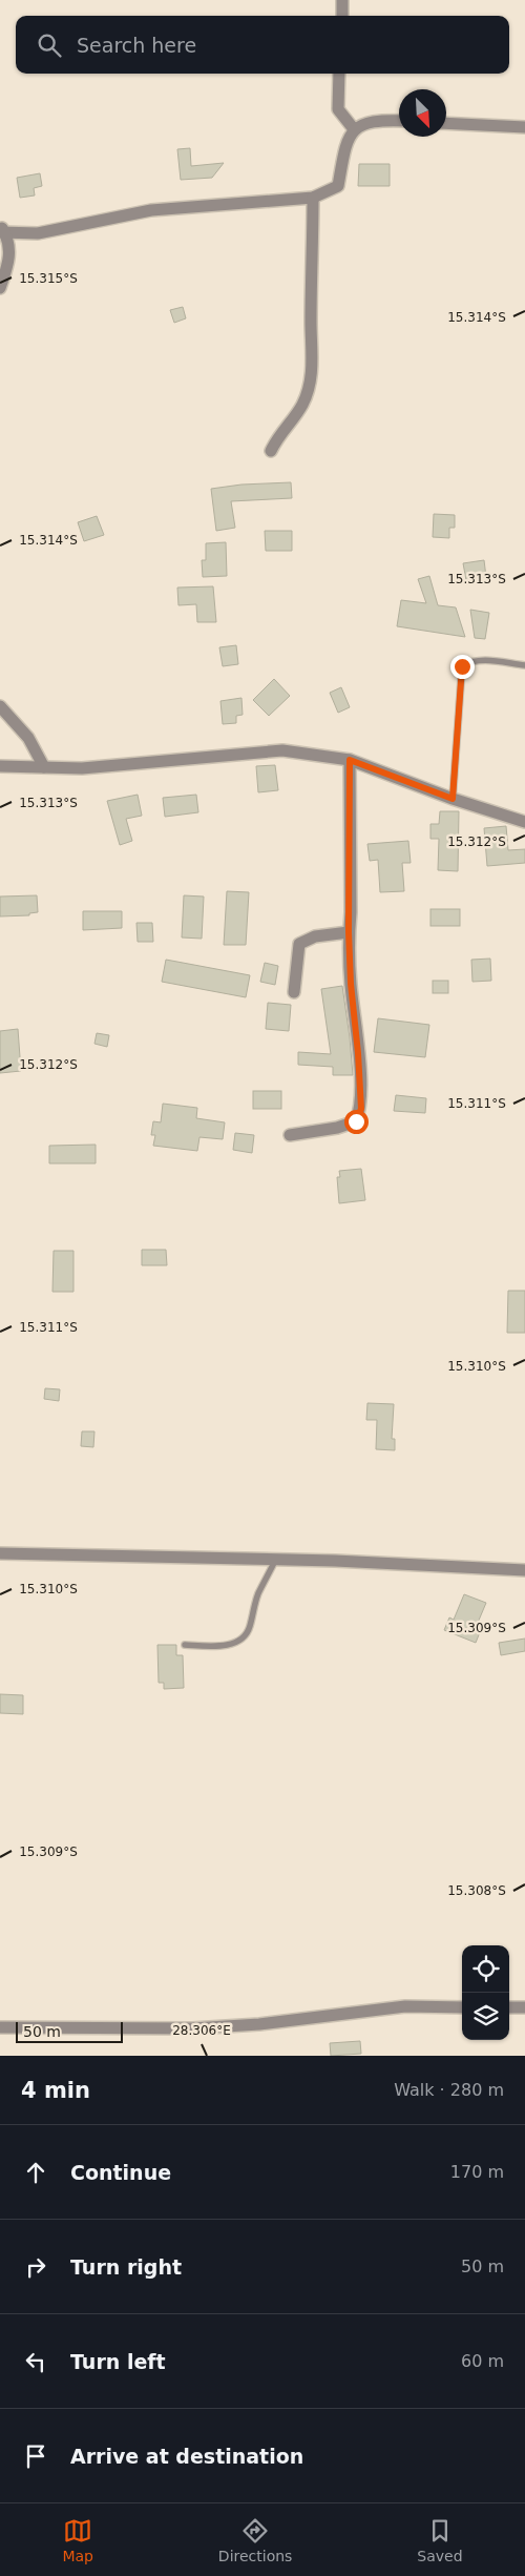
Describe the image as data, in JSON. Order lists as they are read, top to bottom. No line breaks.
{"scale_bar":"50 m","north":"bottom right","page":{"search":"Search here","scale":"50 m","heading":["4 min","Walk · 280 m"],"list":[["Continue","170 m"],["Turn right","50 m"],["Turn left","60 m"],"Arrive at destination"],"nav":["Map","Directions","Saved"]},"coordinates":["15.315°S","15.314°S","15.313°S","15.312°S","15.311°S","15.310°S","15.309°S","15.308°S","28.306°E"]}
